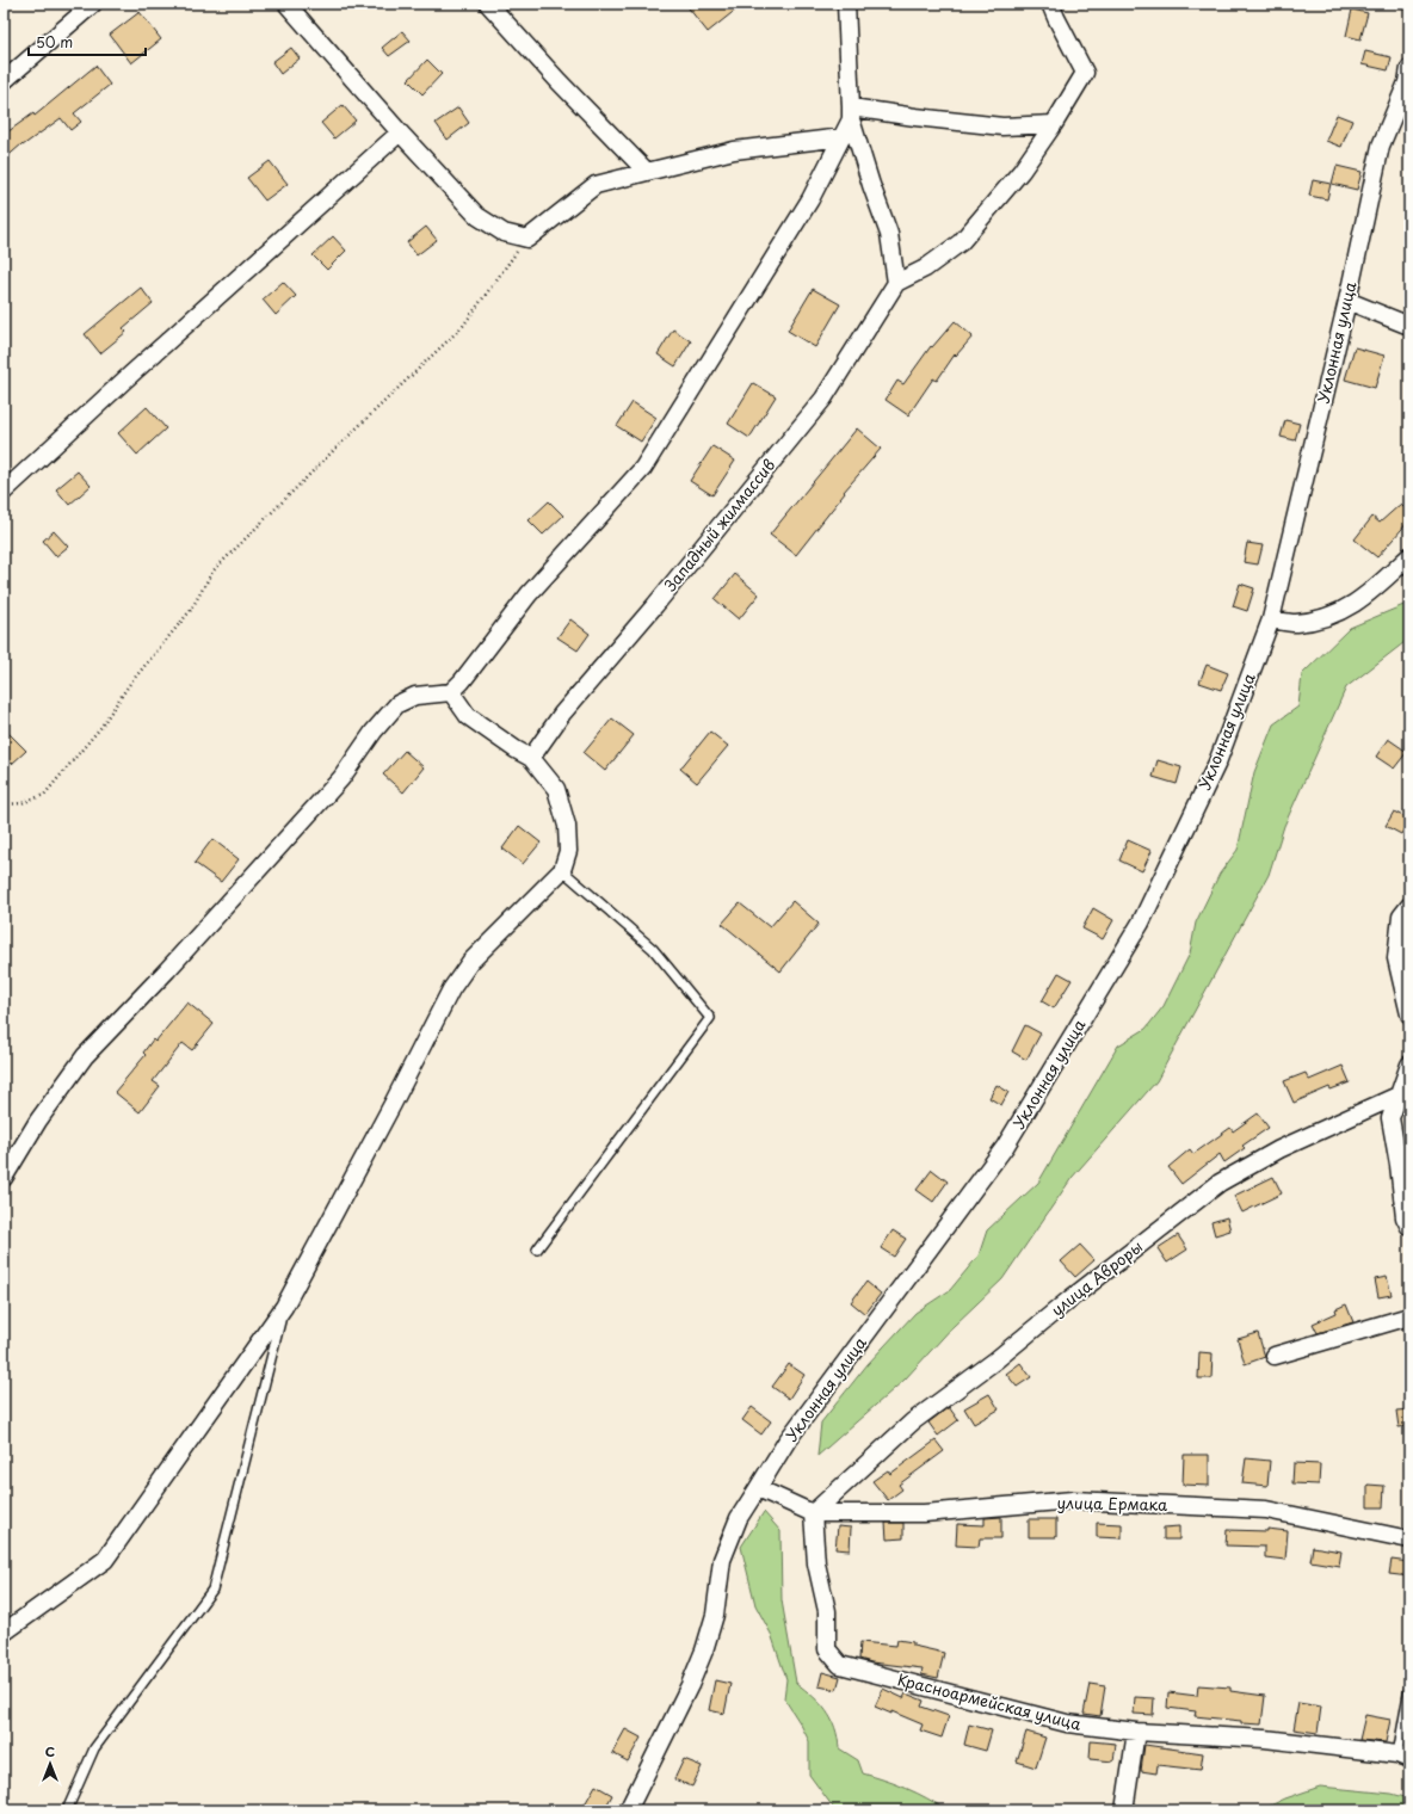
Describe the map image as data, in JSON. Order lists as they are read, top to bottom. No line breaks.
{"streets":{"street":["Уклонная улица","Западный жилмассив","улица Авроры","улица Ермака","Красноармейская улица"]},"crossings":[["улица Авроры","улица Ермака"],["улица Авроры","Красноармейская улица"],["улица Ермака","Красноармейская улица"]],"scale_bar":"50 m","north":"top"}
